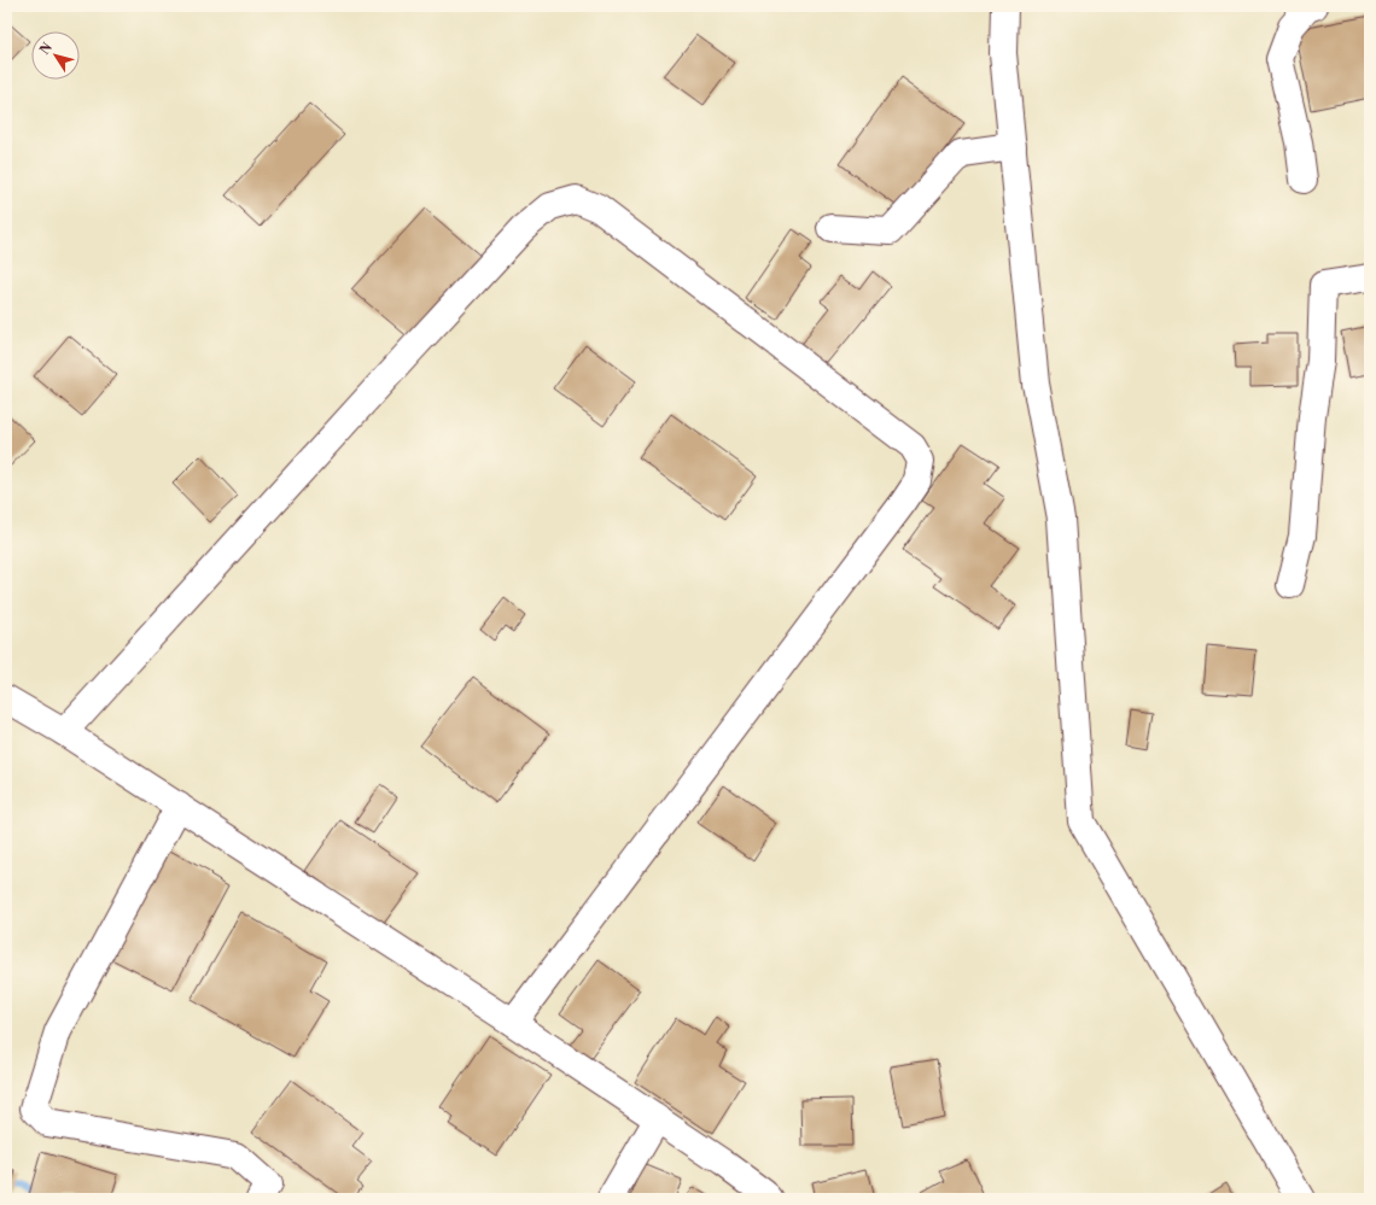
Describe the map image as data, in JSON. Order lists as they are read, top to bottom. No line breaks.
{"north":"top left"}
